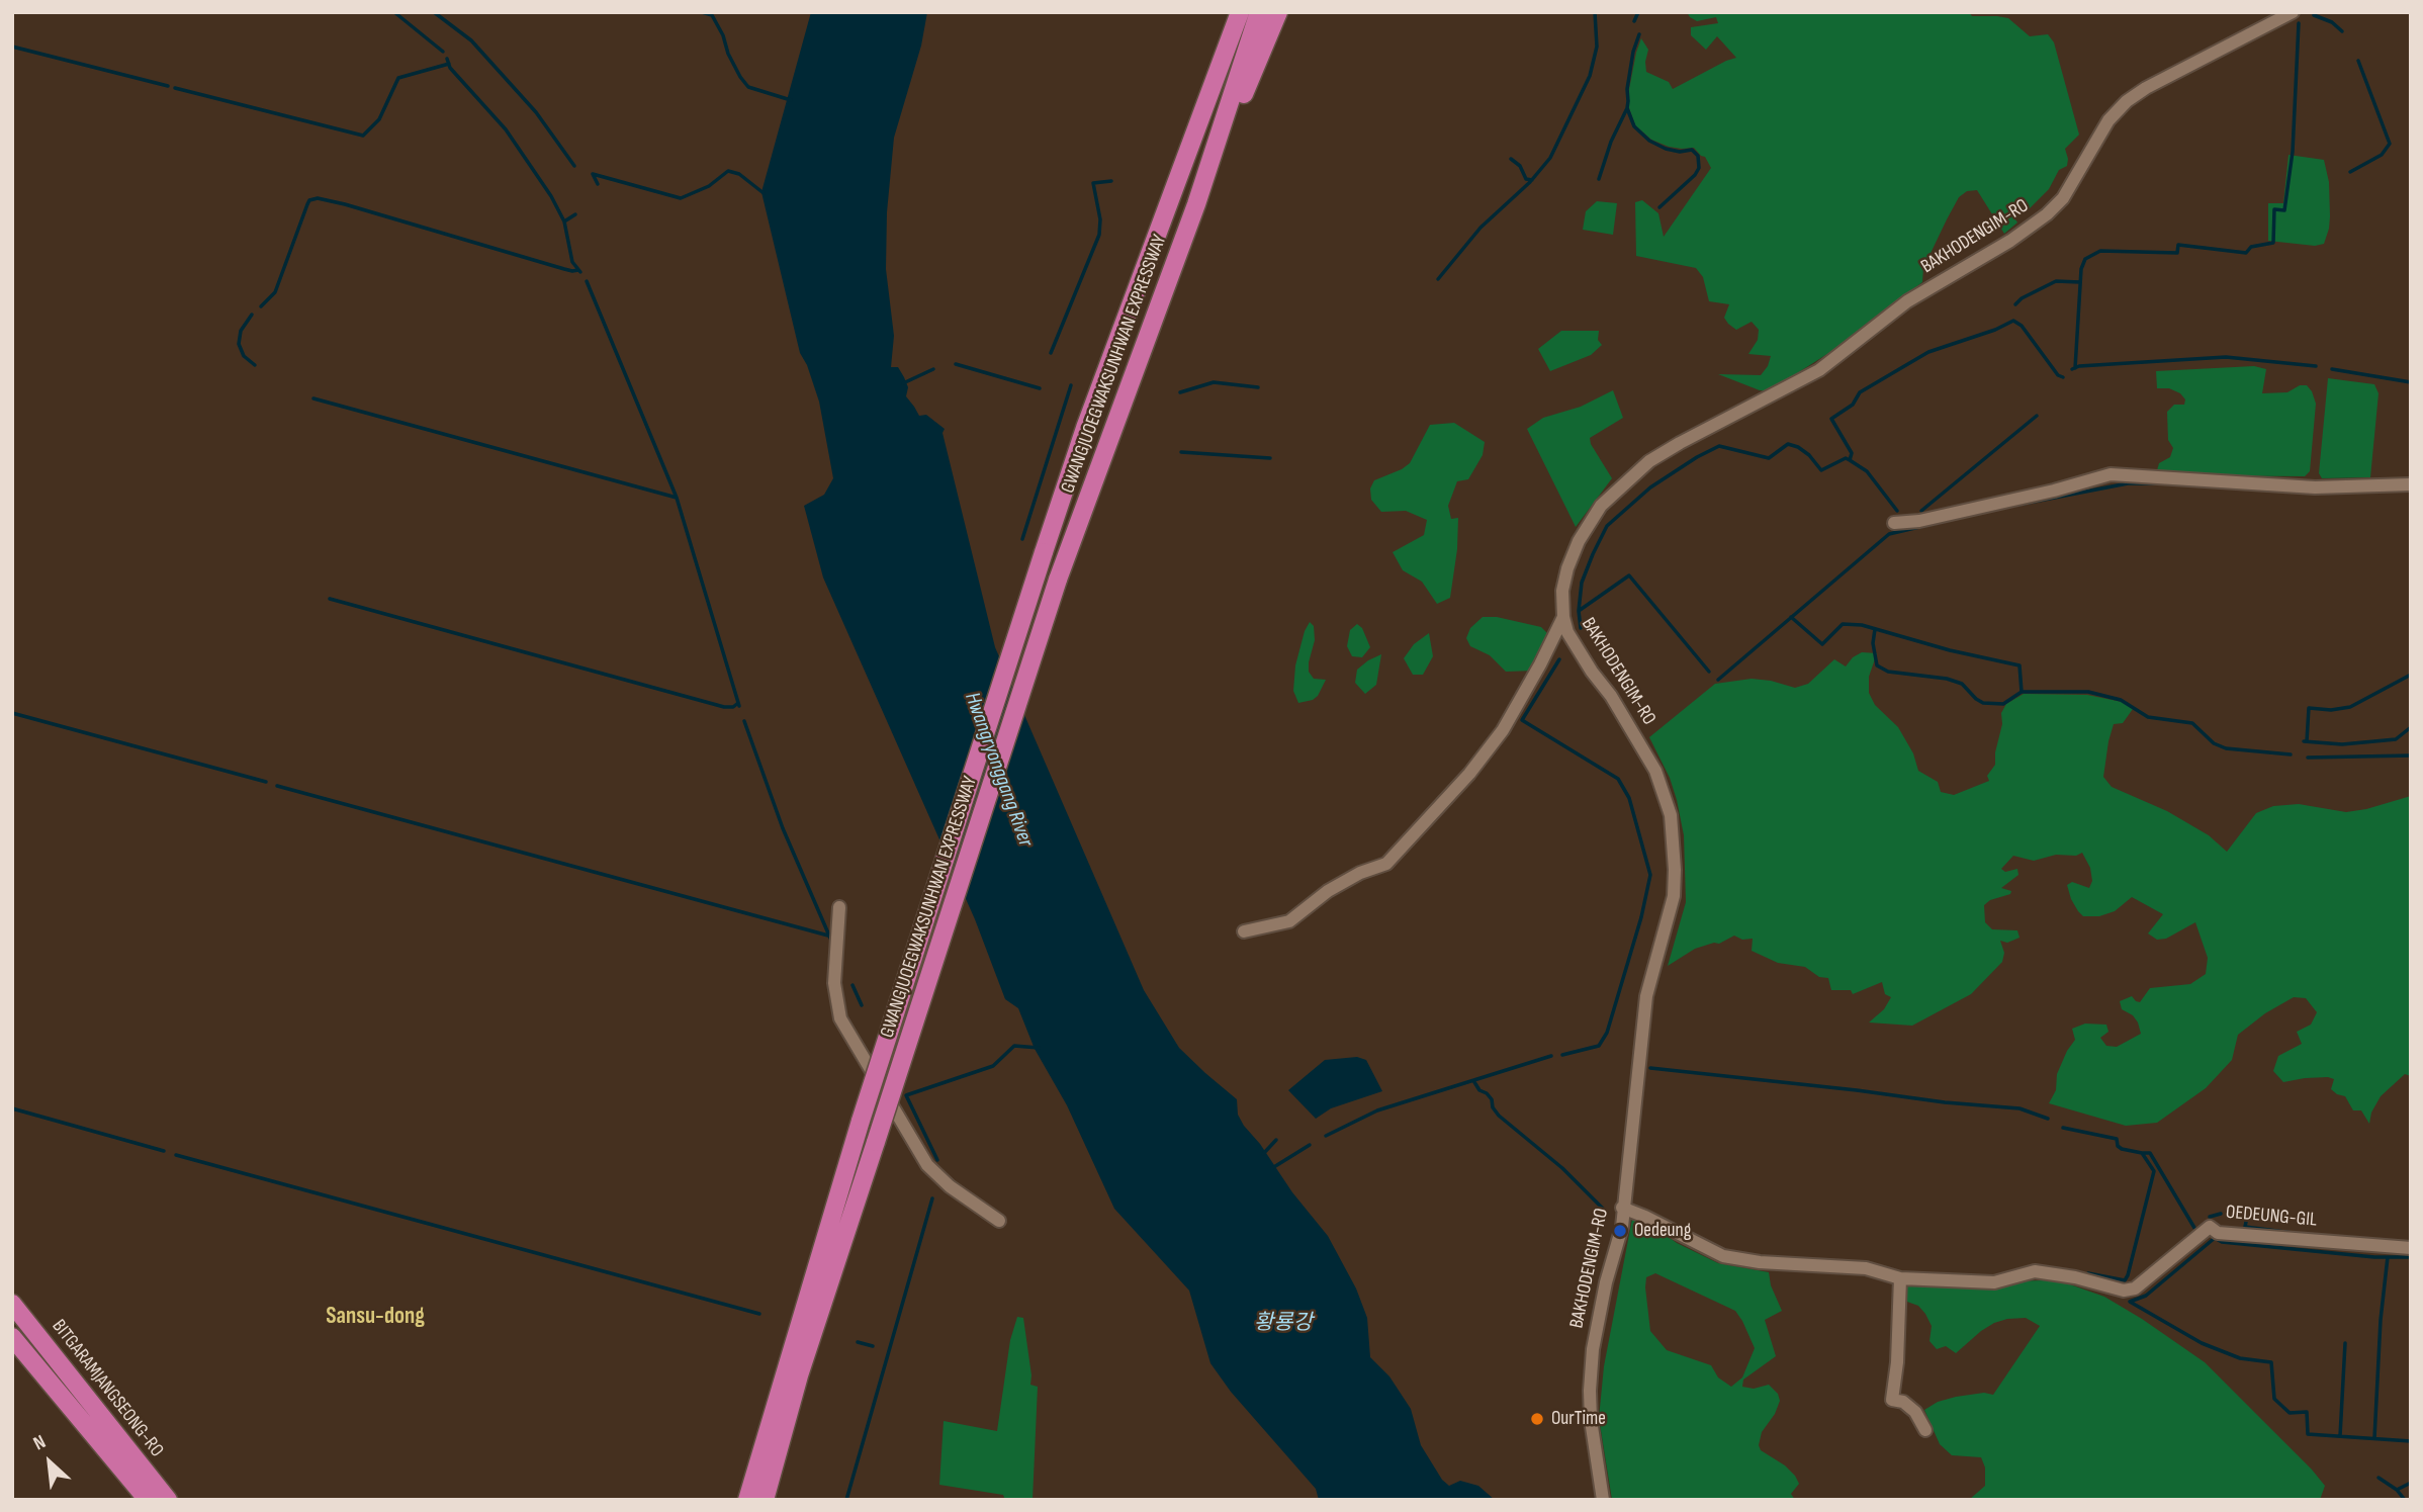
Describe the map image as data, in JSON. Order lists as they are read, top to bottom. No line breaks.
{"streets":{"highway":["GWANGJUOEGWAKSUNHWAN EXPRESSWAY","BITGARAMJANGSEONG-RO"],"street":["BAKHODENGIM-RO","OEDEUNG-GIL"]},"crossings":[["BAKHODENGIM-RO","OEDEUNG-GIL"]],"districts":["Sansu-dong"],"water":["Hwangryonggang River","황룡강"],"places":["Oedeung","OurTime"],"north":"top left"}
